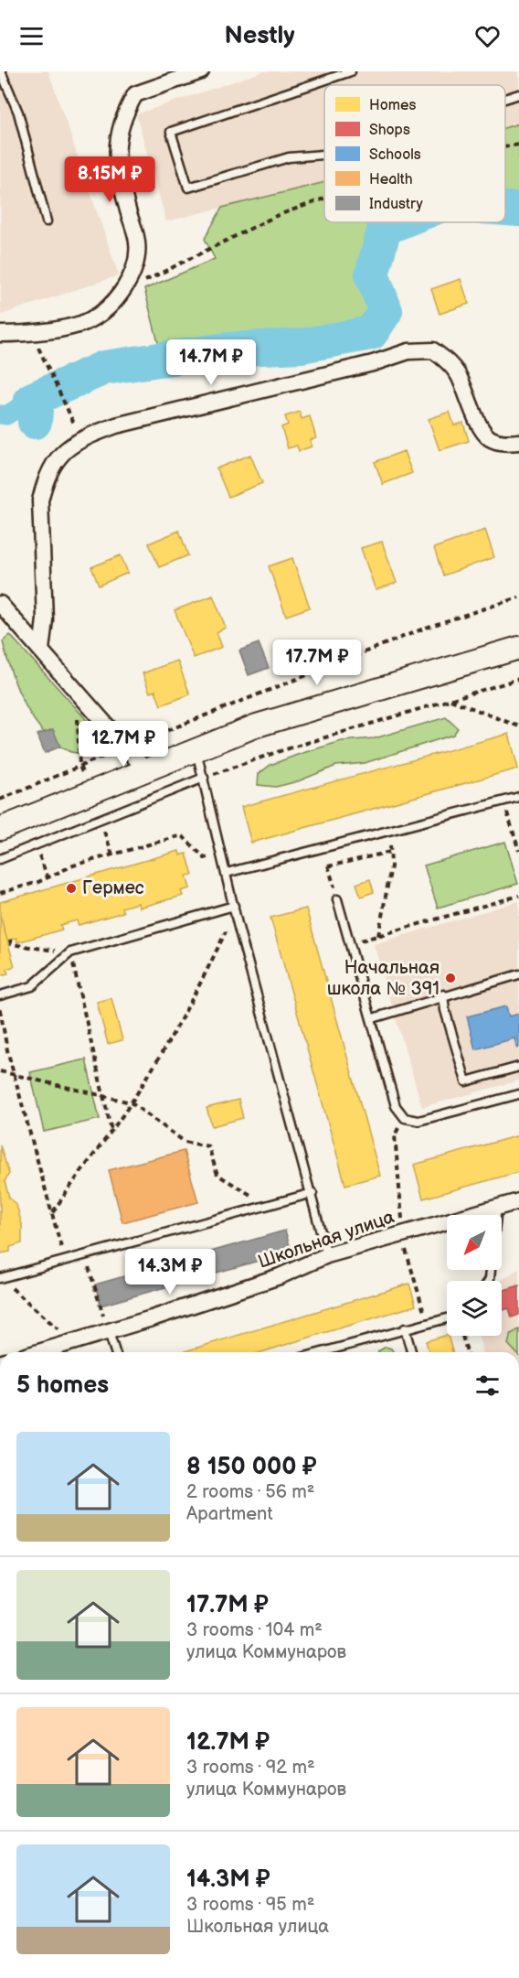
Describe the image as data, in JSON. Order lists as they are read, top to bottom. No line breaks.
{"streets":{"street":["Школьная улица"]},"places":["Гермес","Начальная школа № 391"],"legend":["Homes","Shops","Schools","Health","Industry"],"north":"bottom left","page":{"header":"Nestly","price":["8.15M ₽","14.7M ₽","17.7M ₽","12.7M ₽","14.3M ₽"],"heading":"5 homes","list":[{"name":"8 150 000 ₽","note":"2 rooms · 56 m² · Apartment"},{"name":"17.7M ₽","note":"3 rooms · 104 m² · улица Коммунаров"},{"name":"12.7M ₽","note":"3 rooms · 92 m² · улица Коммунаров"},{"name":"14.3M ₽","note":"3 rooms · 95 m² · Школьная улица"}]}}
